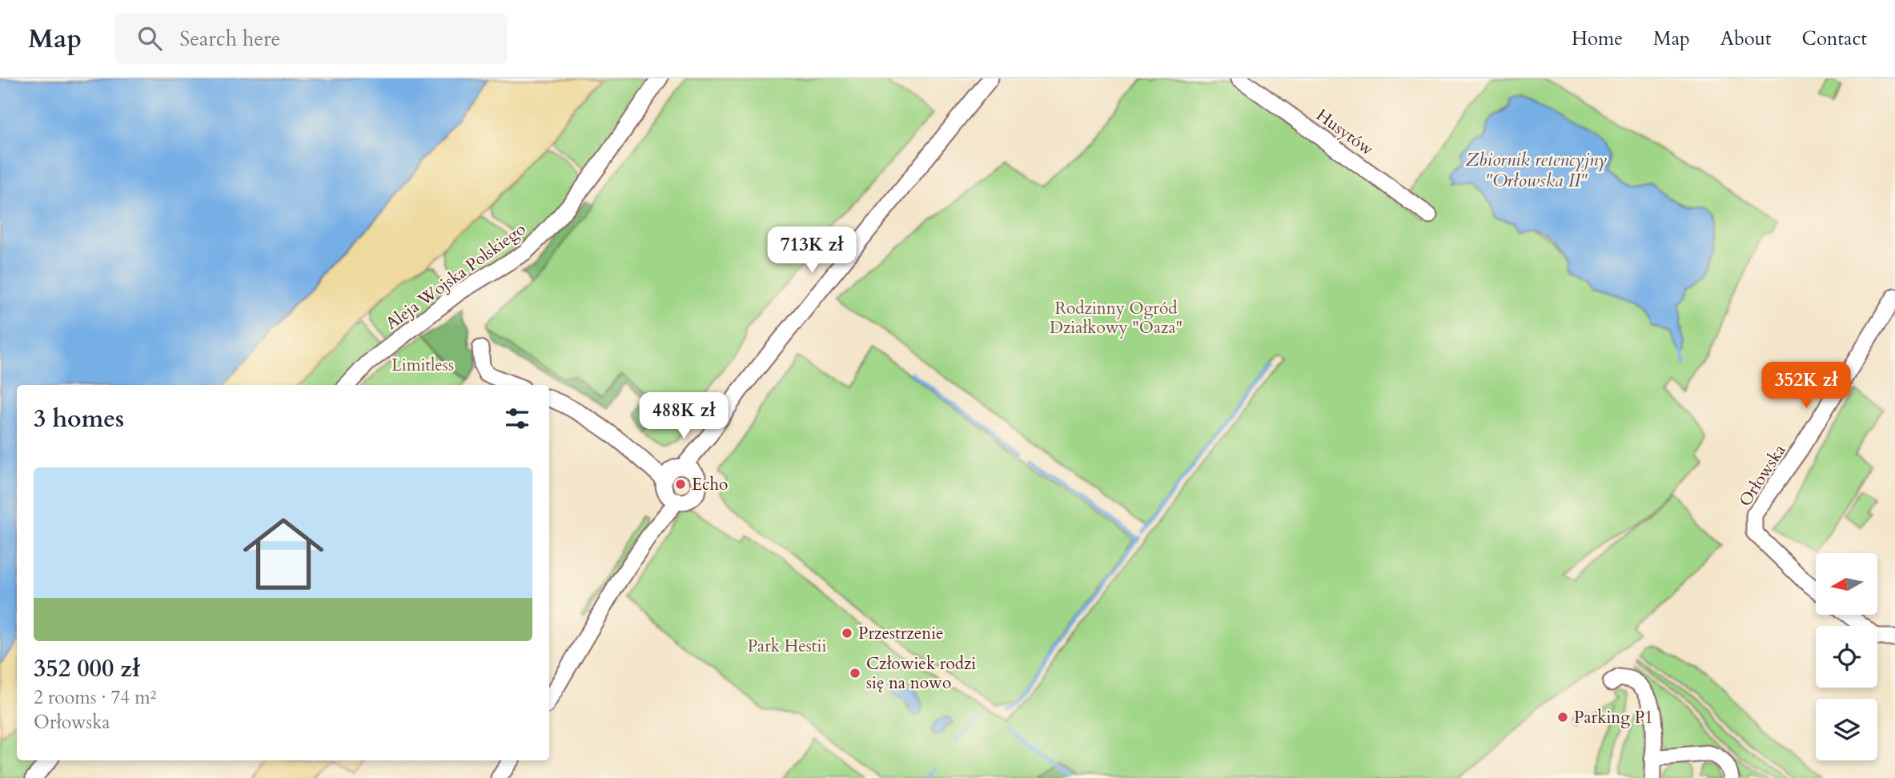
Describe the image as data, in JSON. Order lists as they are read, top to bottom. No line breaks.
{"streets":{"street":["Husytów","Aleja Wojska Polskiego","Orłowska"]},"water":["Zbiornik retencyjny \"Orłowska II\""],"parks":["Rodzinny Ogród Działkowy \"Oaza\"","Limitless","Park Hestii"],"places":["Echo","Przestrzenie","Człowiek rodzi się na nowo","Parking P1"],"north":"left","page":{"header":"Map","search":"Search here","nav":["Home","Map","About","Contact"],"price":["713K zł","352K zł","488K zł"],"heading":"3 homes","list":[{"name":"352 000 zł","note":"2 rooms · 74 m² · Orłowska"}]}}
